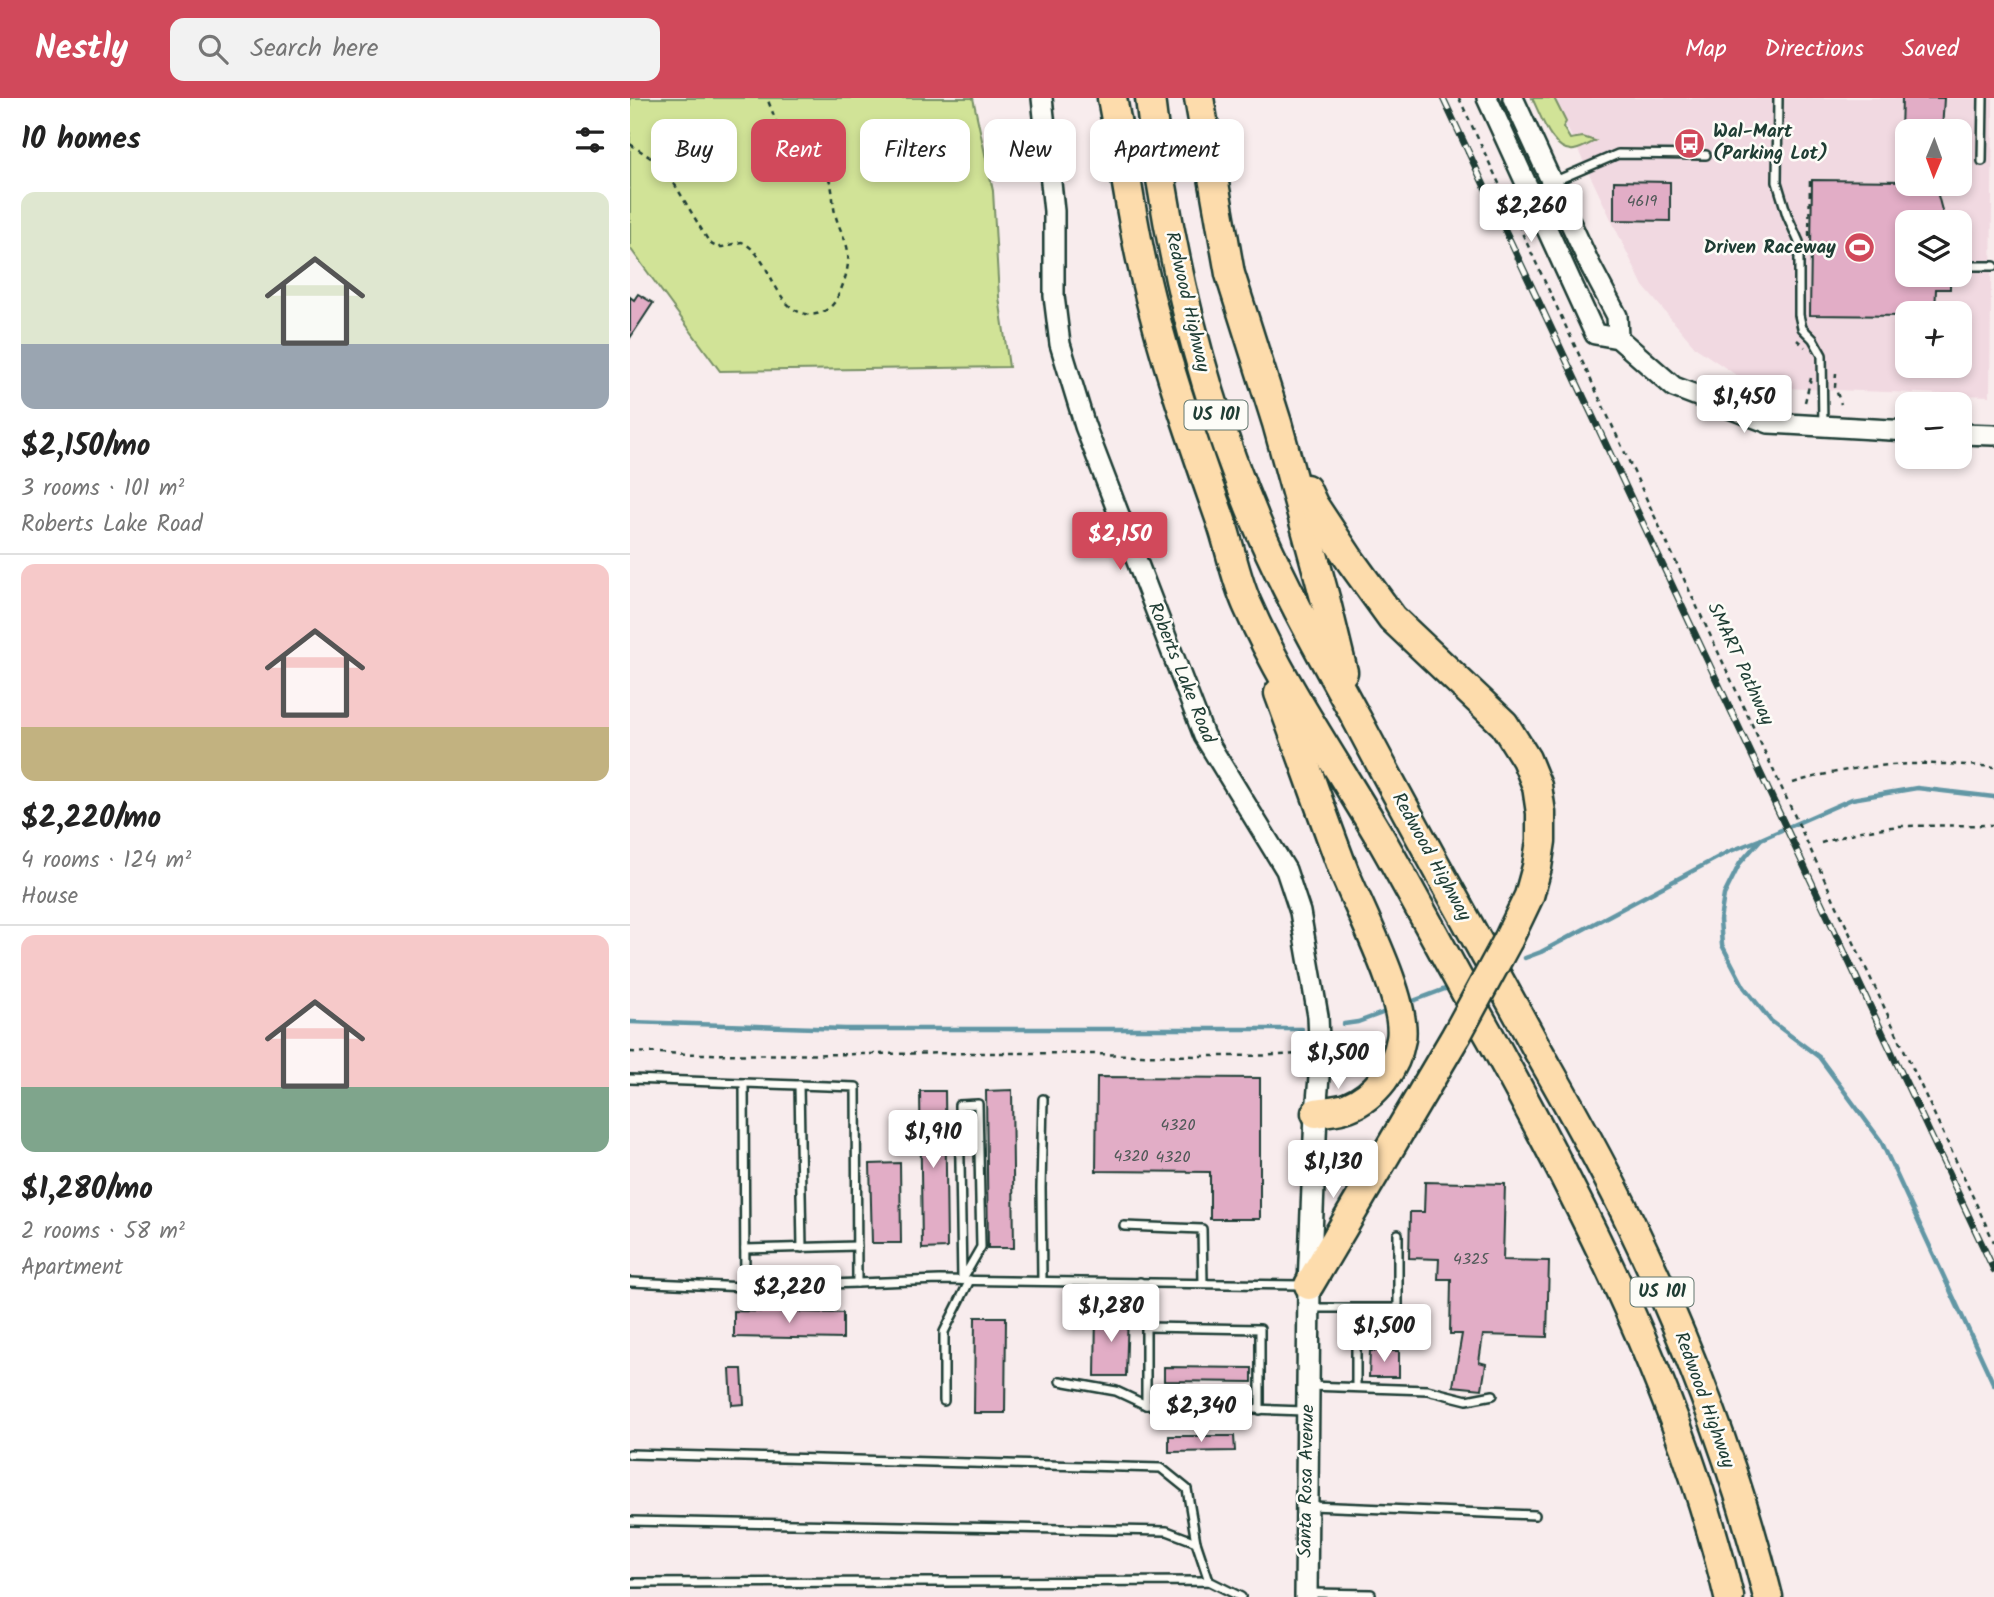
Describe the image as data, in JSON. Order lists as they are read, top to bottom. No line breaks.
{"streets":{"highway":["Redwood Highway","US 101"],"main road":["Santa Rosa Avenue"],"street":["Roberts Lake Road"],"path":["SMART Pathway"]},"crossings":[["Roberts Lake Road","Santa Rosa Avenue"]],"places":{"bus stop":["Wal-Mart (Parking Lot)"],"sports":["Driven Raceway"]},"house_numbers":["4619","4320","4320","4320","4325"],"north":"bottom","page":{"header":"Nestly","search":"Search here","nav":["Map","Directions","Saved"],"heading":"10 homes","map_buttons":["+","−"],"chip":["Buy","Rent","Filters","New","Apartment"],"list":[{"name":"$2,150/mo","note":"3 rooms · 101 m² · Roberts Lake Road"},{"name":"$2,220/mo","note":"4 rooms · 124 m² · House"},{"name":"$1,280/mo","note":"2 rooms · 58 m² · Apartment"}],"price":["$2,260","$1,450","$2,150","$1,500","$1,910","$1,130","$2,220","$1,280","$1,500","$2,340"]}}
